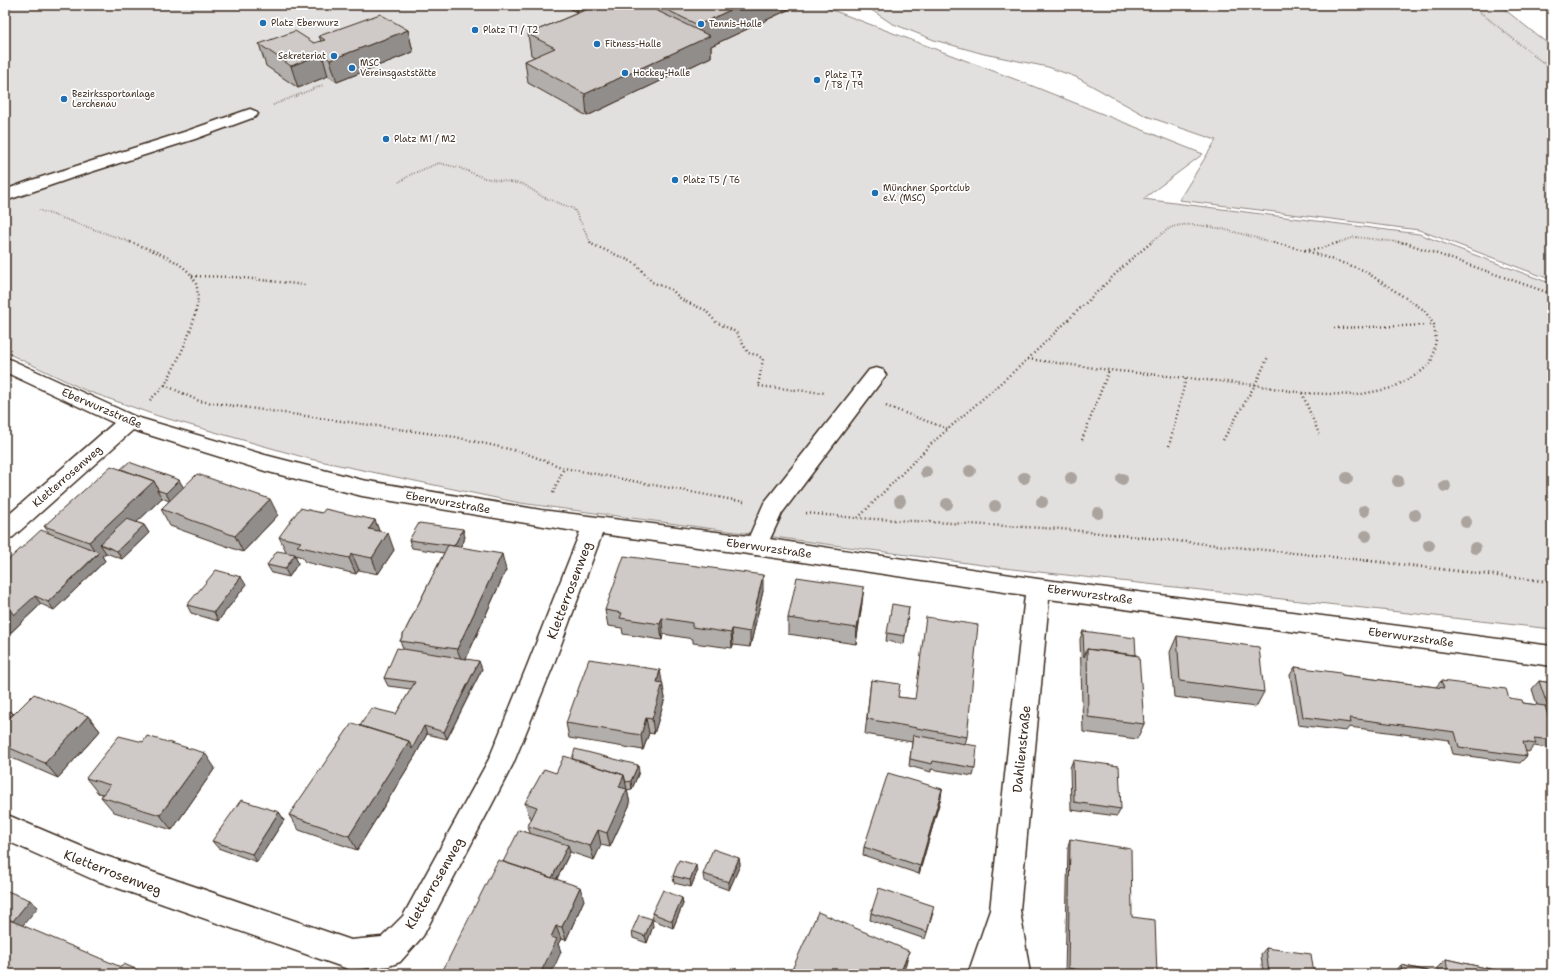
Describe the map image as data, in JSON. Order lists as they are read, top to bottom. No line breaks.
{"streets":{"street":["Eberwurzstraße","Kletterrosenweg","Dahlienstraße"]},"crossings":[["Eberwurzstraße","Kletterrosenweg"],["Eberwurzstraße","Dahlienstraße"]],"places":["Platz Eberwurz","Tennis-Halle","Platz T1 / T2","Fitness-Halle","Sekreteriat","MSC Vereinsgaststätte","Hockey-Halle","Platz T7 / T8 / T9","Bezirkssportanlage Lerchenau","Platz M1 / M2","Platz T5 / T6","Münchner Sportclub e.V. (MSC)"]}
